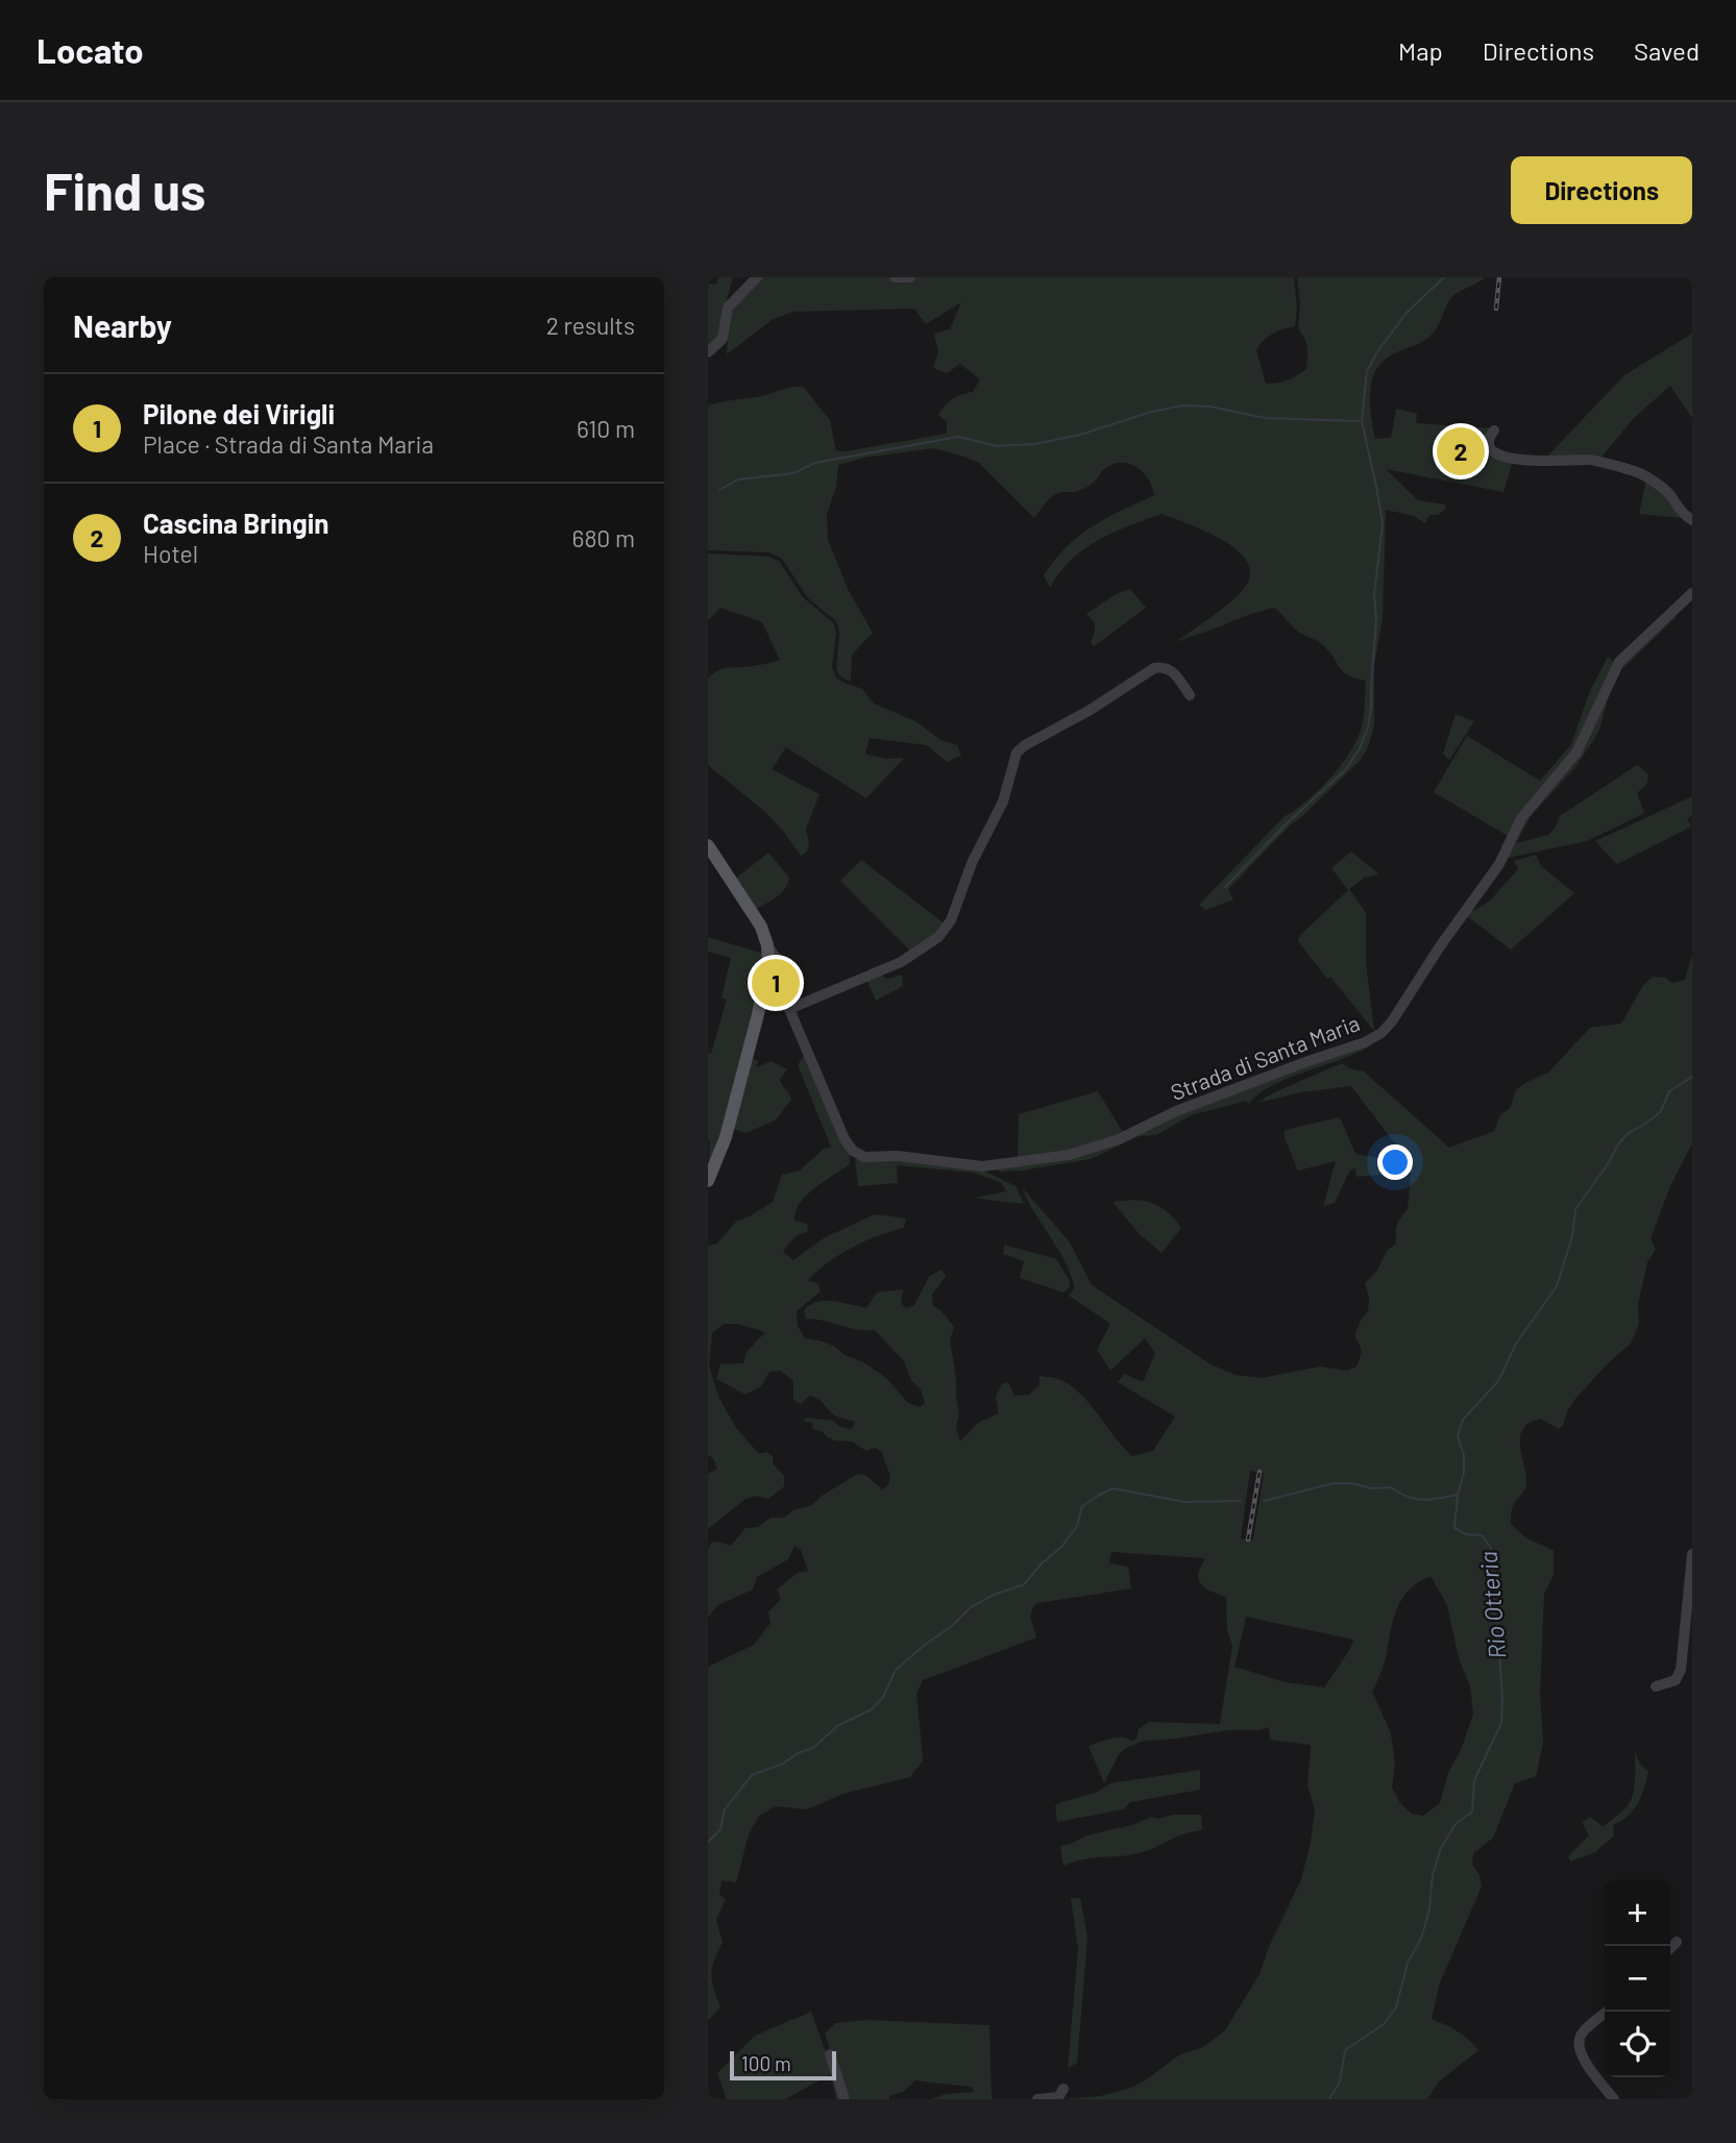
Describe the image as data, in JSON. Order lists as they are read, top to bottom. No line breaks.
{"streets":{"street":["Strada di Santa Maria"]},"water":["Rio Otteria"],"scale_bar":"100 m","page":{"header":"Locato","nav":["Map","Directions","Saved"],"buttons":"Directions","title":"Find us","heading":["Nearby","2 results"],"list":[{"mark":"1","name":"Pilone dei Virigli","note":"Place · Strada di Santa Maria","value":"610 m"},{"mark":"2","name":"Cascina Bringin","note":"Hotel","value":"680 m"}],"pins":["2","1"],"map_buttons":["+","−"],"scale":"100 m"}}
